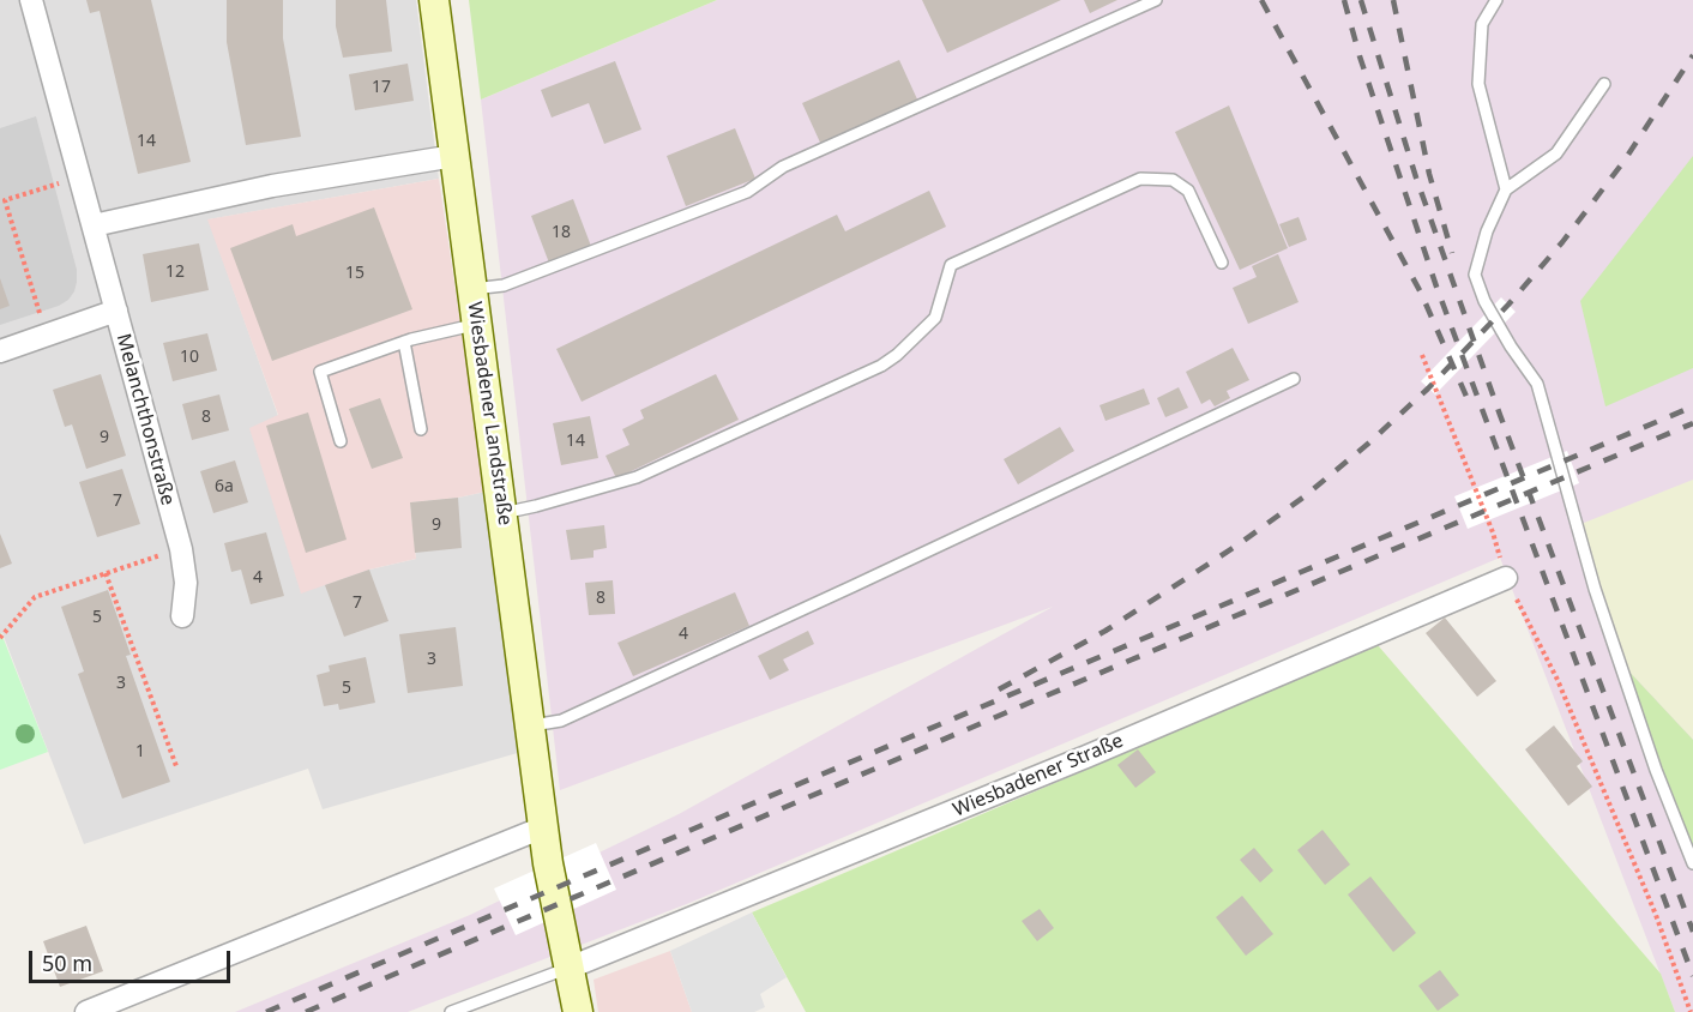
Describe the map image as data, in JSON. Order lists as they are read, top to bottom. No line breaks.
{"streets":{"main road":["Wiesbadener Landstraße"],"street":["Melanchthonstraße","Wiesbadener Straße"]},"crossings":[["Wiesbadener Landstraße","Wiesbadener Straße"]],"house_numbers":["17","14","18","12","15","10","8","9","14","6a","7","9","4","8","7","5","4","3","3","5","1"],"scale_bar":"50 m"}
